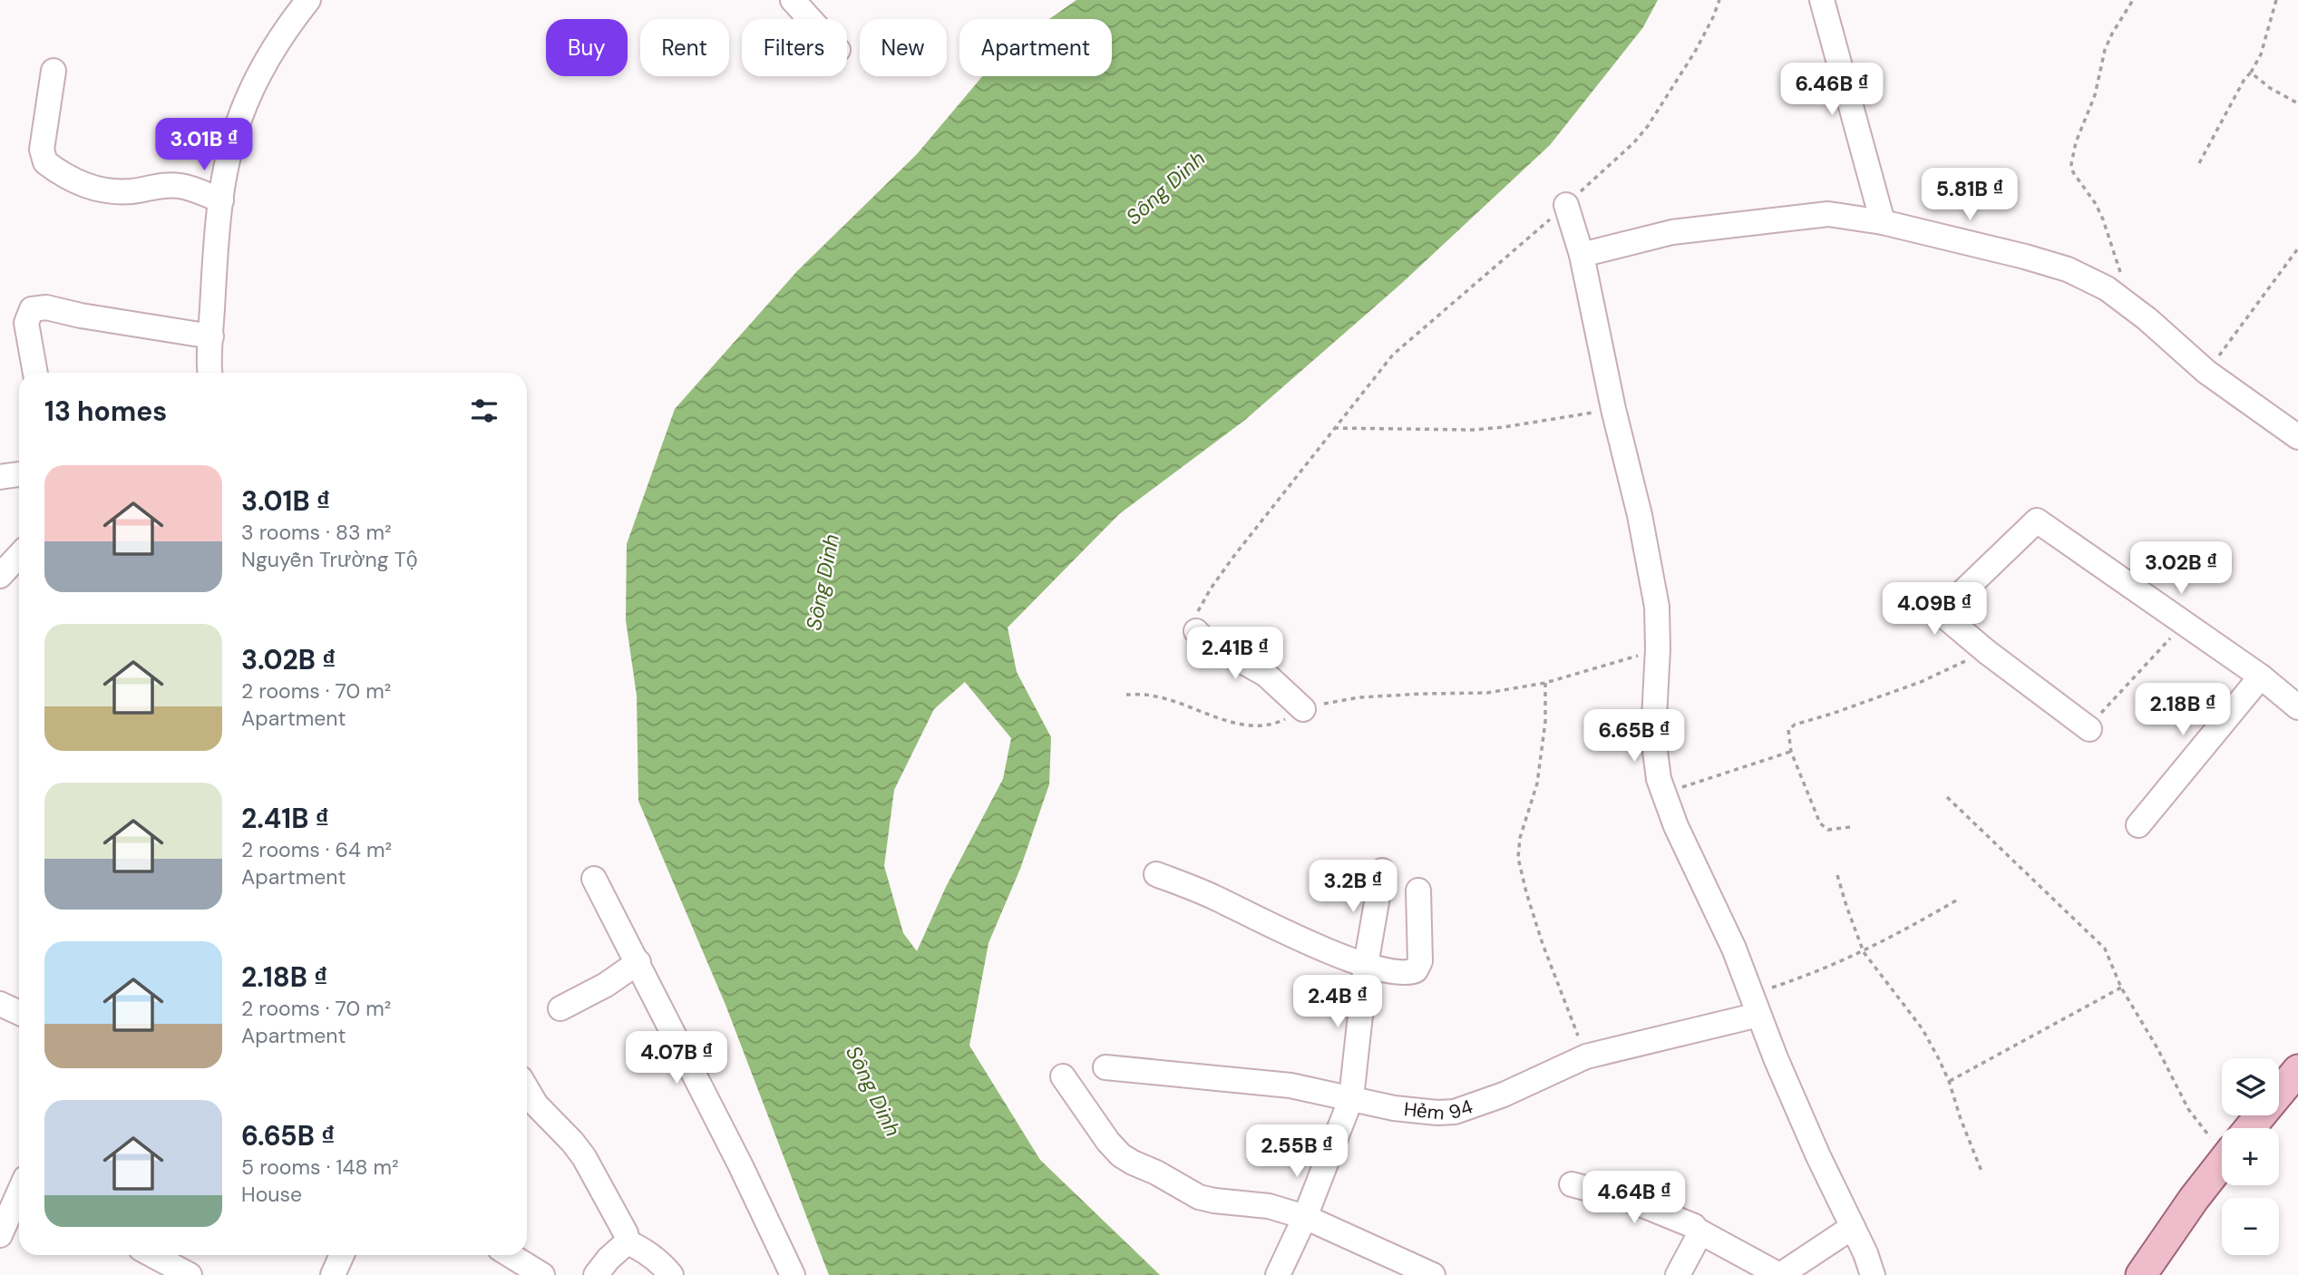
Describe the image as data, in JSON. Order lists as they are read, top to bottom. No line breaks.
{"streets":{"street":["Hẻm 94"]},"water":["Sông Dinh"],"page":{"chip":["Buy","Rent","Filters","New","Apartment"],"price":["6.46B ₫","3.01B ₫","5.81B ₫","3.02B ₫","4.09B ₫","2.41B ₫","2.18B ₫","6.65B ₫","3.2B ₫","2.4B ₫","4.07B ₫","2.55B ₫","4.64B ₫"],"heading":"13 homes","list":[{"name":"3.01B ₫","note":"3 rooms · 83 m² · Nguyễn Trường Tộ"},{"name":"3.02B ₫","note":"2 rooms · 70 m² · Apartment"},{"name":"2.41B ₫","note":"2 rooms · 64 m² · Apartment"},{"name":"2.18B ₫","note":"2 rooms · 70 m² · Apartment"},{"name":"6.65B ₫","note":"5 rooms · 148 m² · House"}],"map_buttons":["+","−"]}}
